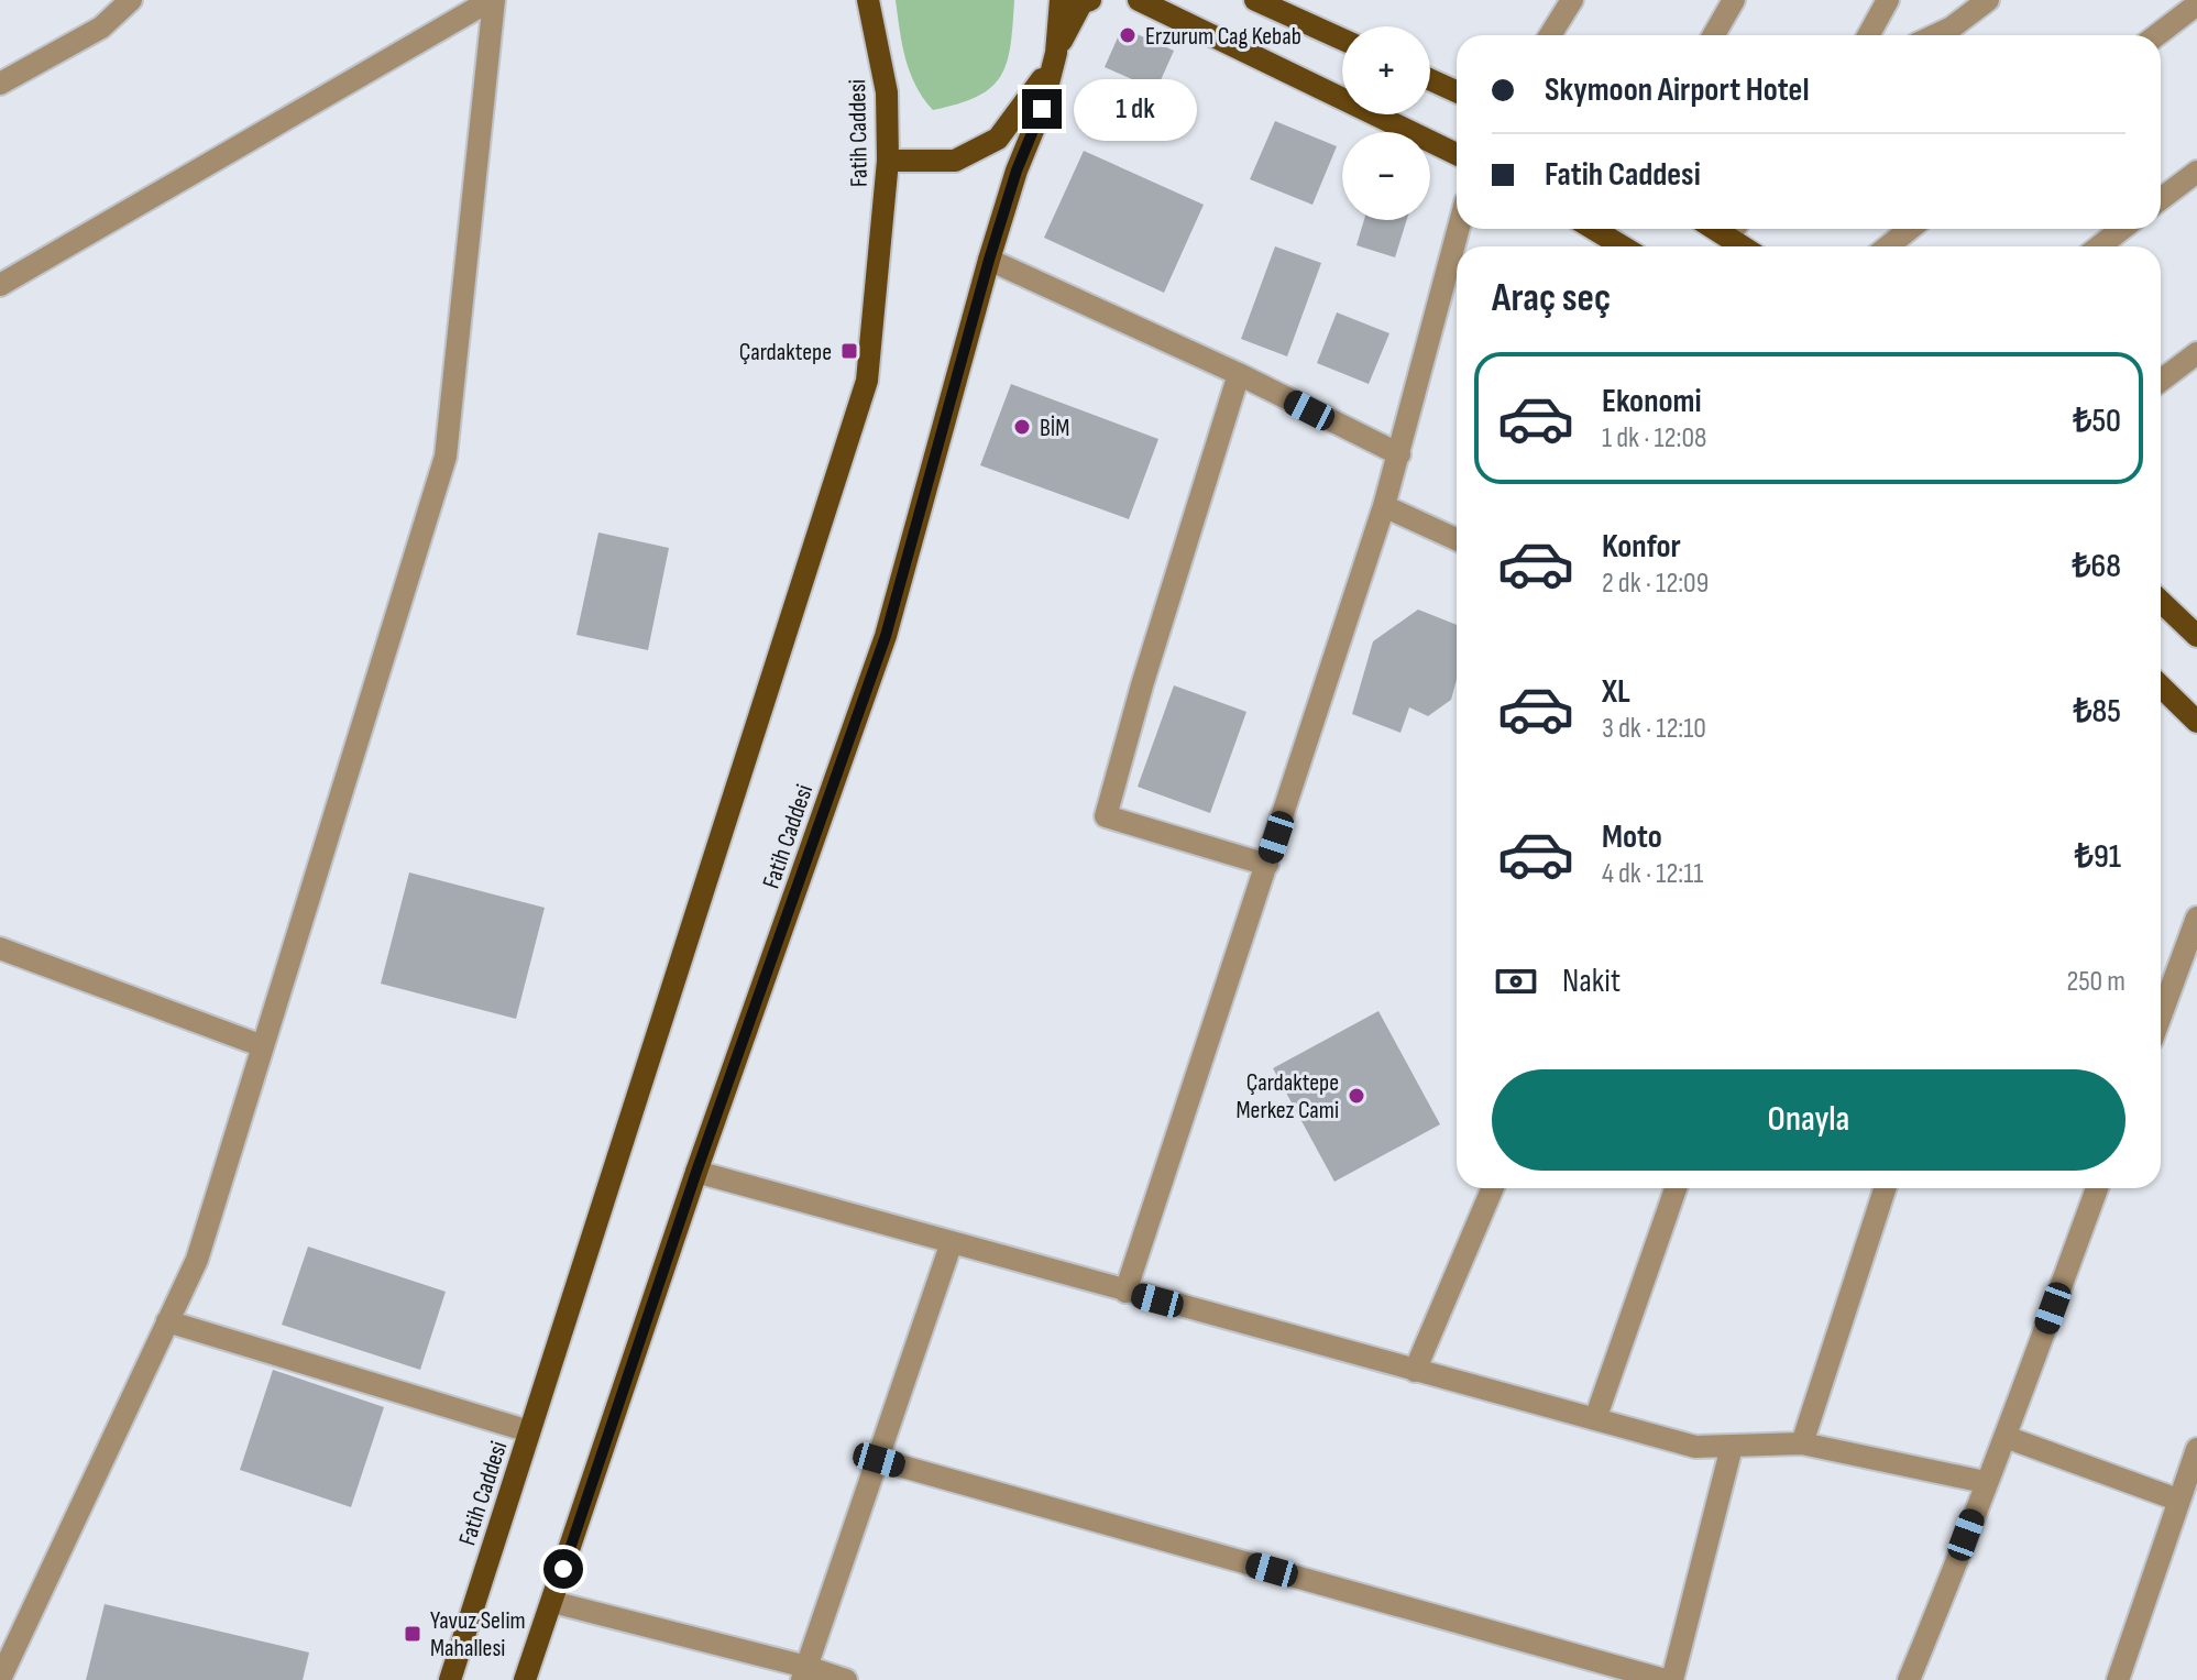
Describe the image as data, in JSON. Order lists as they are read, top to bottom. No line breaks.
{"streets":{"main road":["Fatih Caddesi"]},"places":{"other":["Erzurum Cag Kebab","BİM","Çardaktepe Merkez Cami"],"transit":["Çardaktepe","Yavuz Selim Mahallesi"]},"page":{"map_buttons":["+","−"],"banner":["Skymoon Airport Hotel","Fatih Caddesi"],"bubble":"1 dk","heading":"Araç seç","list":[{"name":"Ekonomi","note":"1 dk · 12:08","value":"₺50"},{"name":"Konfor","note":"2 dk · 12:09","value":"₺68"},{"name":"XL","note":"3 dk · 12:10","value":"₺85"},{"name":"Moto","note":"4 dk · 12:11","value":"₺91"}],"pay":["Nakit","250 m"],"buttons":"Onayla"}}
